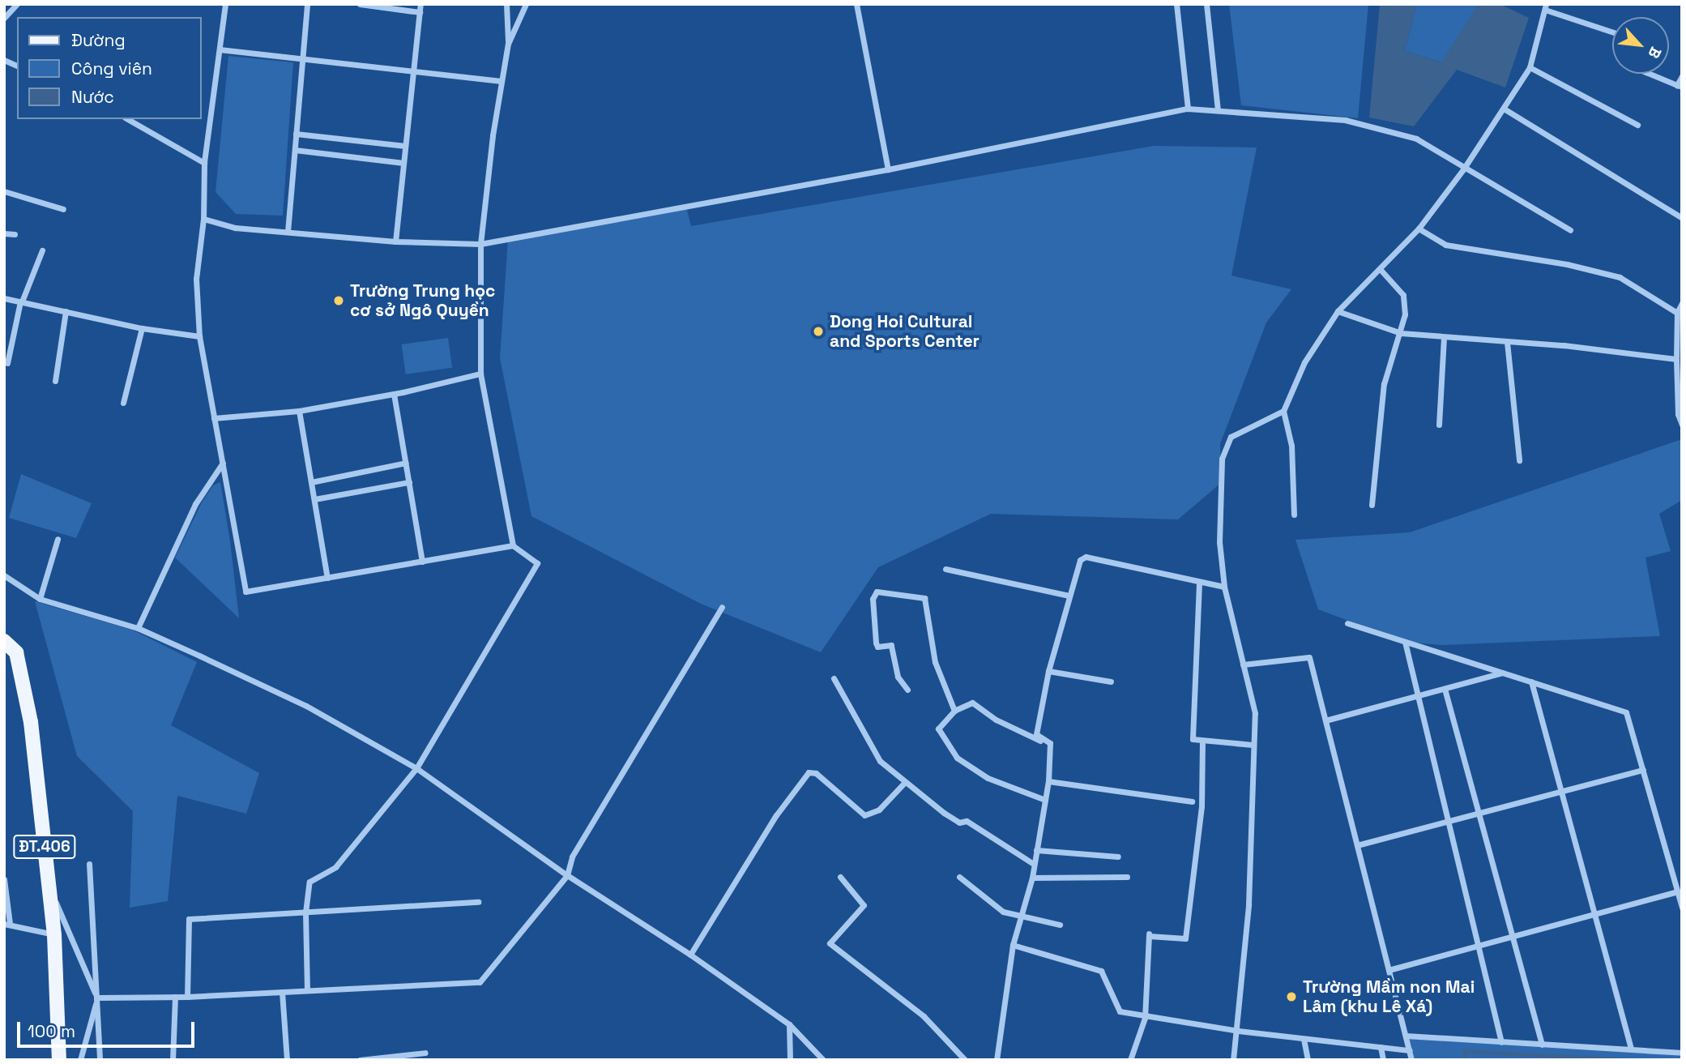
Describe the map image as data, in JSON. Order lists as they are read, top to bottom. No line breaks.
{"streets":{"main road":["ĐT.406"]},"places":["Trường Trung học cơ sở Ngô Quyền","Dong Hoi Cultural and Sports Center","Trường Mầm non Mai Lâm (khu Lê Xá)"],"legend":["Đường","Công viên","Nước"],"scale_bar":"100 m","north":"bottom right"}
